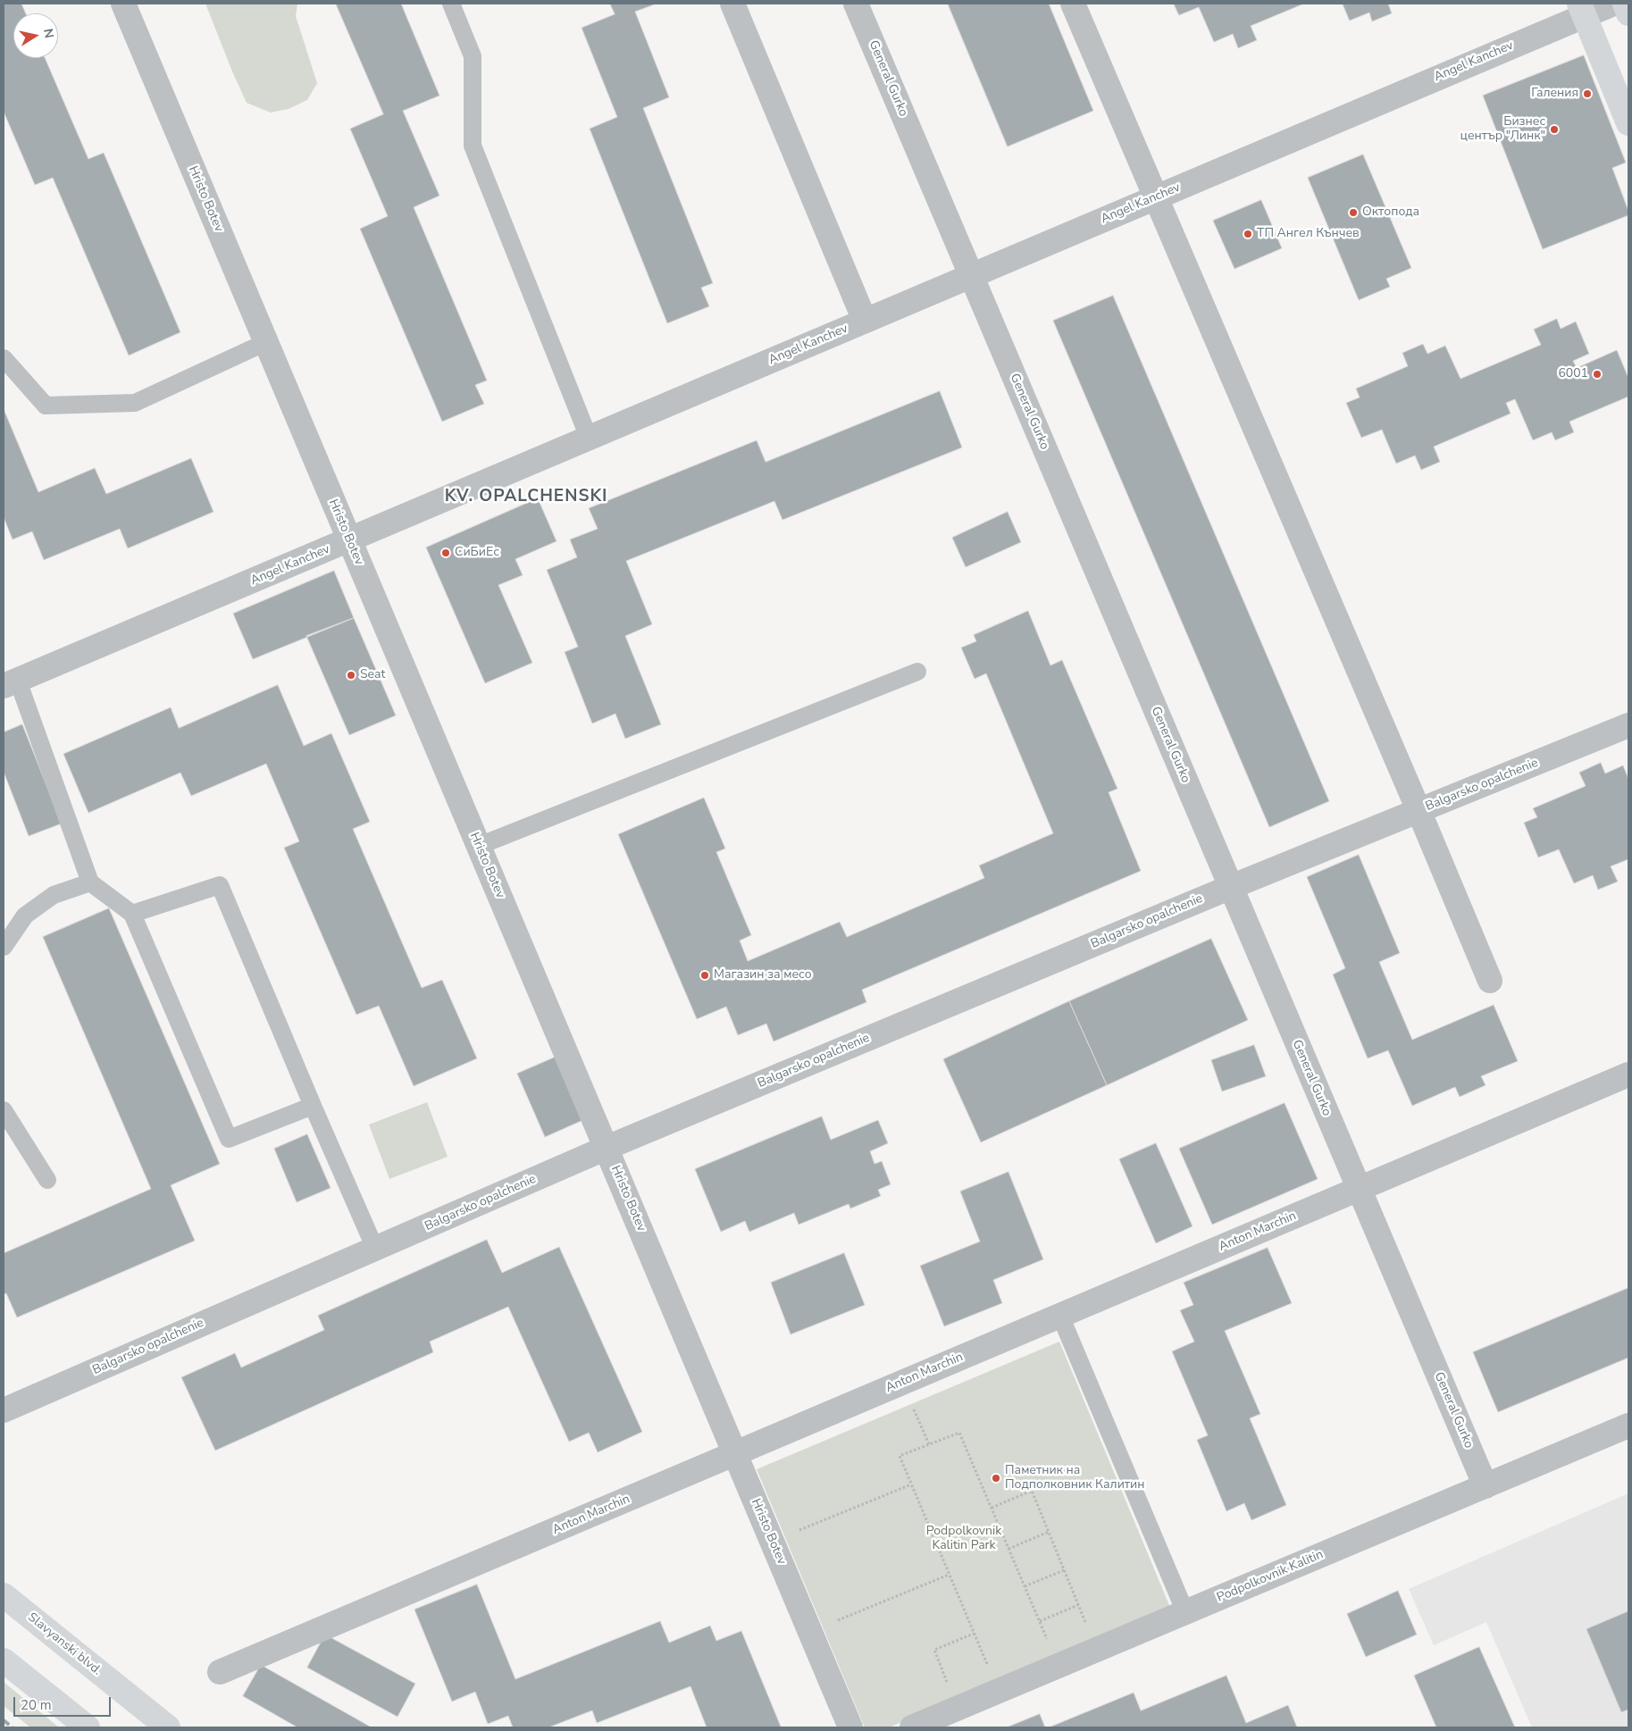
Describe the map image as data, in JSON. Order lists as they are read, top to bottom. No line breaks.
{"streets":{"main road":["Slavyanski blvd."],"street":["Angel Kanchev","General Gurko","Hristo Botev","Balgarsko opalchenie","Anton Marchin","Podpolkovnik Kalitin"]},"crossings":[["Angel Kanchev","General Gurko"],["Angel Kanchev","Hristo Botev"],["General Gurko","Balgarsko opalchenie"],["General Gurko","Anton Marchin"],["General Gurko","Podpolkovnik Kalitin"],["Hristo Botev","Balgarsko opalchenie"],["Hristo Botev","Anton Marchin"]],"districts":["KV. OPALCHENSKI"],"parks":["Podpolkovnik Kalitin Park"],"places":["Галения","Бизнес център \"Линк\"","Октопода","ТП Ангел Кънчев","6001","СиБиЕс","Seat","Магазин за месо","Паметник на Подполковник Калитин"],"scale_bar":"20 m","north":"right"}
